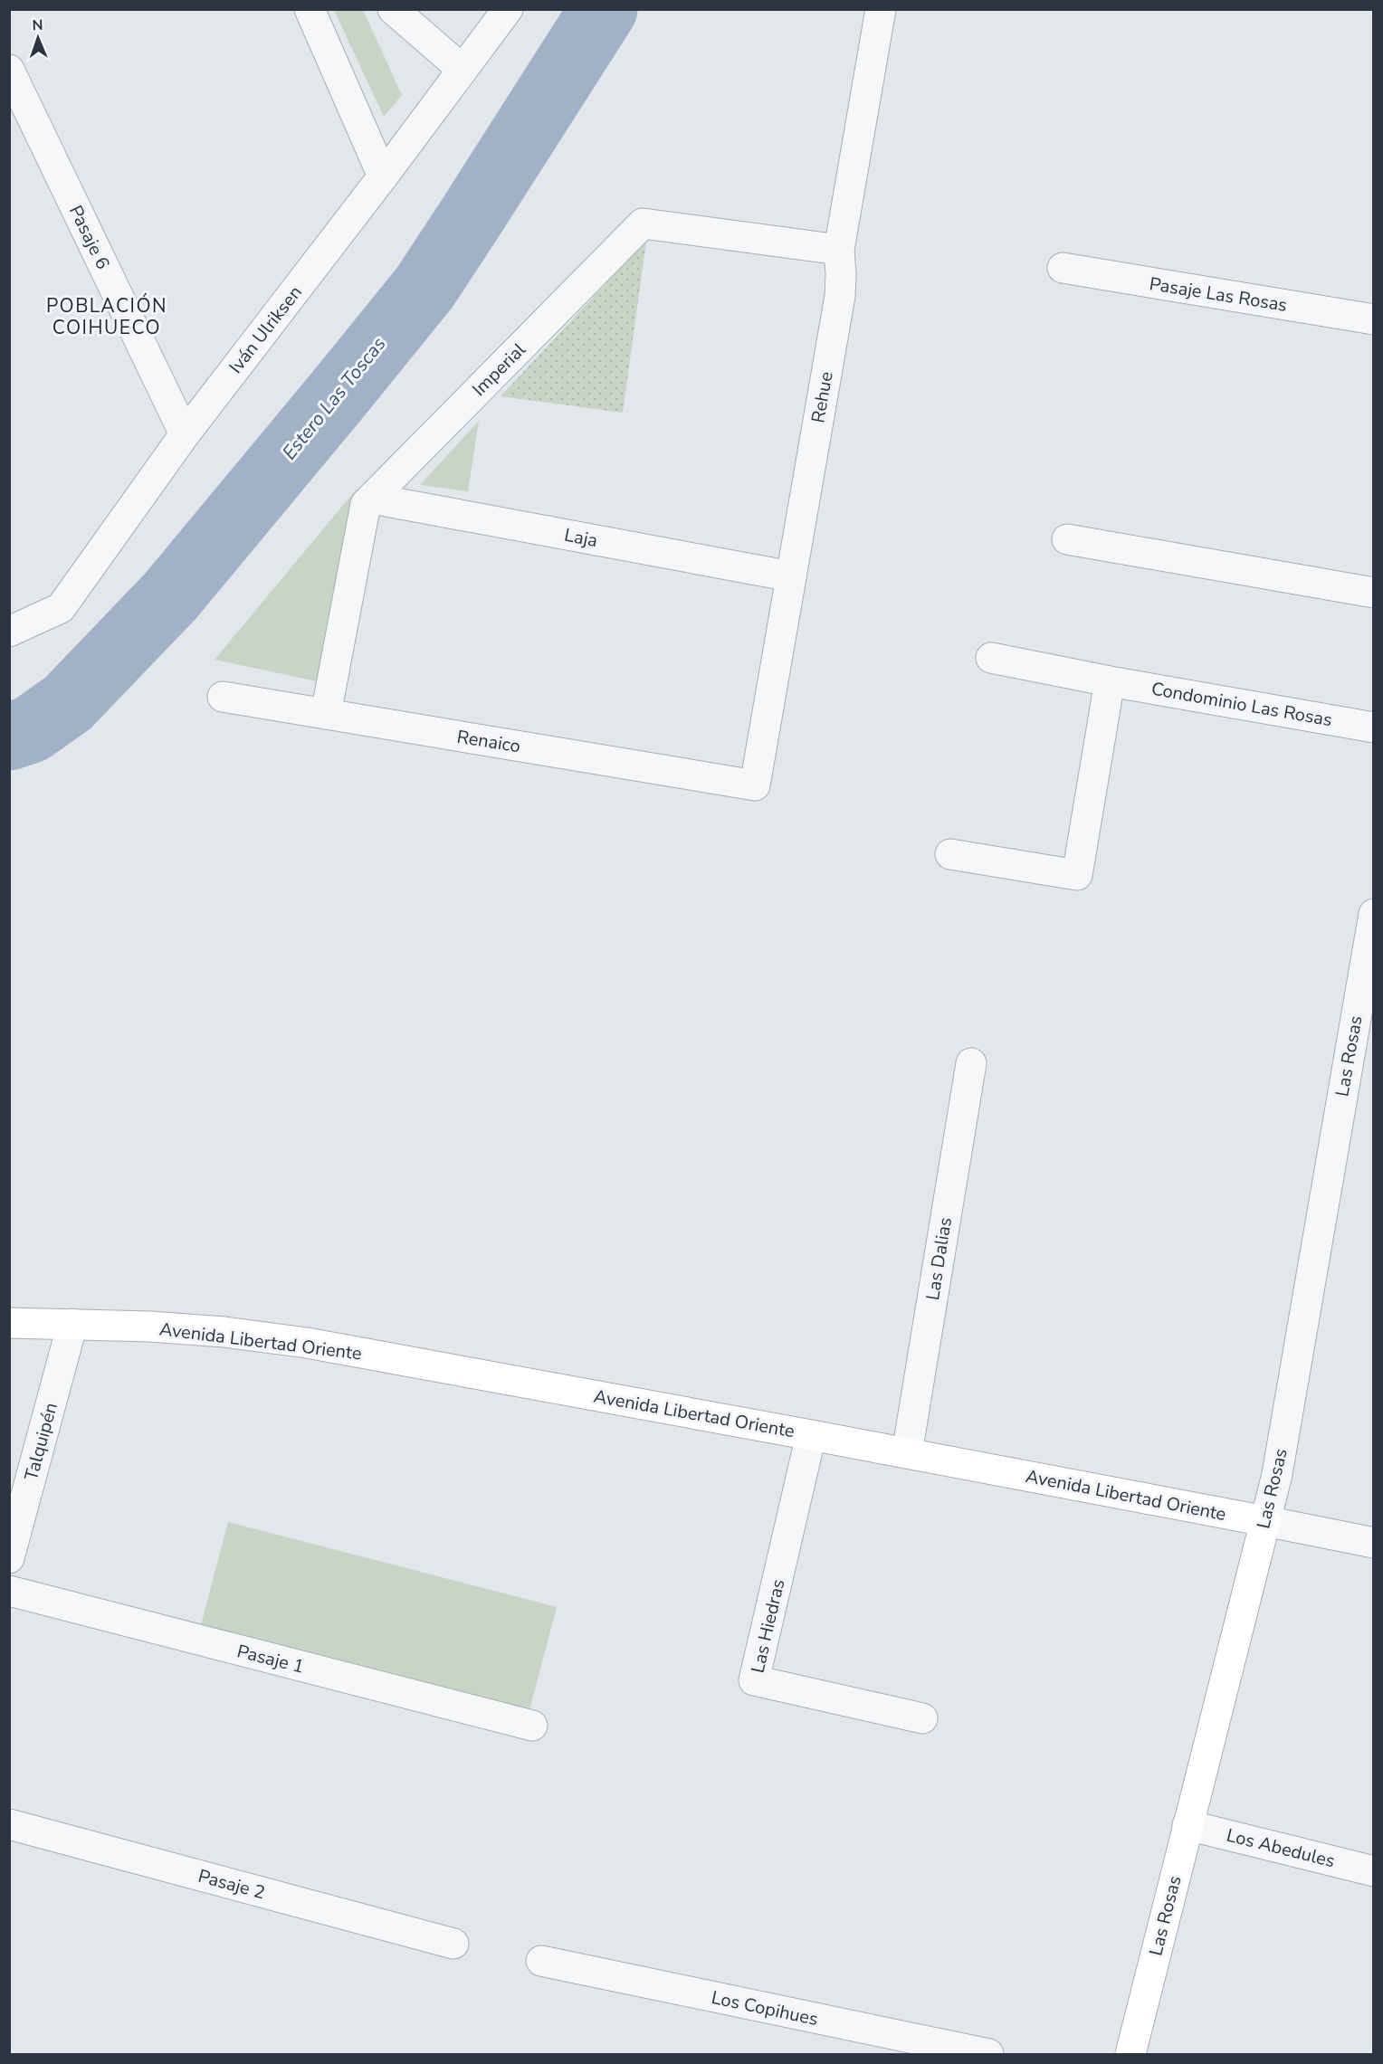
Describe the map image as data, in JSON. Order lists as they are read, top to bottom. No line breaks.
{"streets":{"main road":["Las Rosas","Avenida Libertad Oriente"],"street":["Pasaje 6","Pasaje Las Rosas","Iván Ulriksen","Imperial","Rehue","Laja","Condominio Las Rosas","Renaico","Las Dalias","Talquipén","Las Hiedras","Pasaje 1","Los Abedules","Pasaje 2","Los Copihues"]},"crossings":[["Pasaje 6","Iván Ulriksen"],["Imperial","Rehue"],["Imperial","Laja"],["Imperial","Renaico"],["Rehue","Laja"],["Rehue","Renaico"],["Las Rosas","Avenida Libertad Oriente"],["Las Rosas","Los Abedules"],["Las Dalias","Avenida Libertad Oriente"],["Avenida Libertad Oriente","Talquipén"],["Avenida Libertad Oriente","Las Hiedras"]],"districts":["POBLACIÓN COIHUECO"],"water":["Estero Las Toscas"],"north":"top"}
